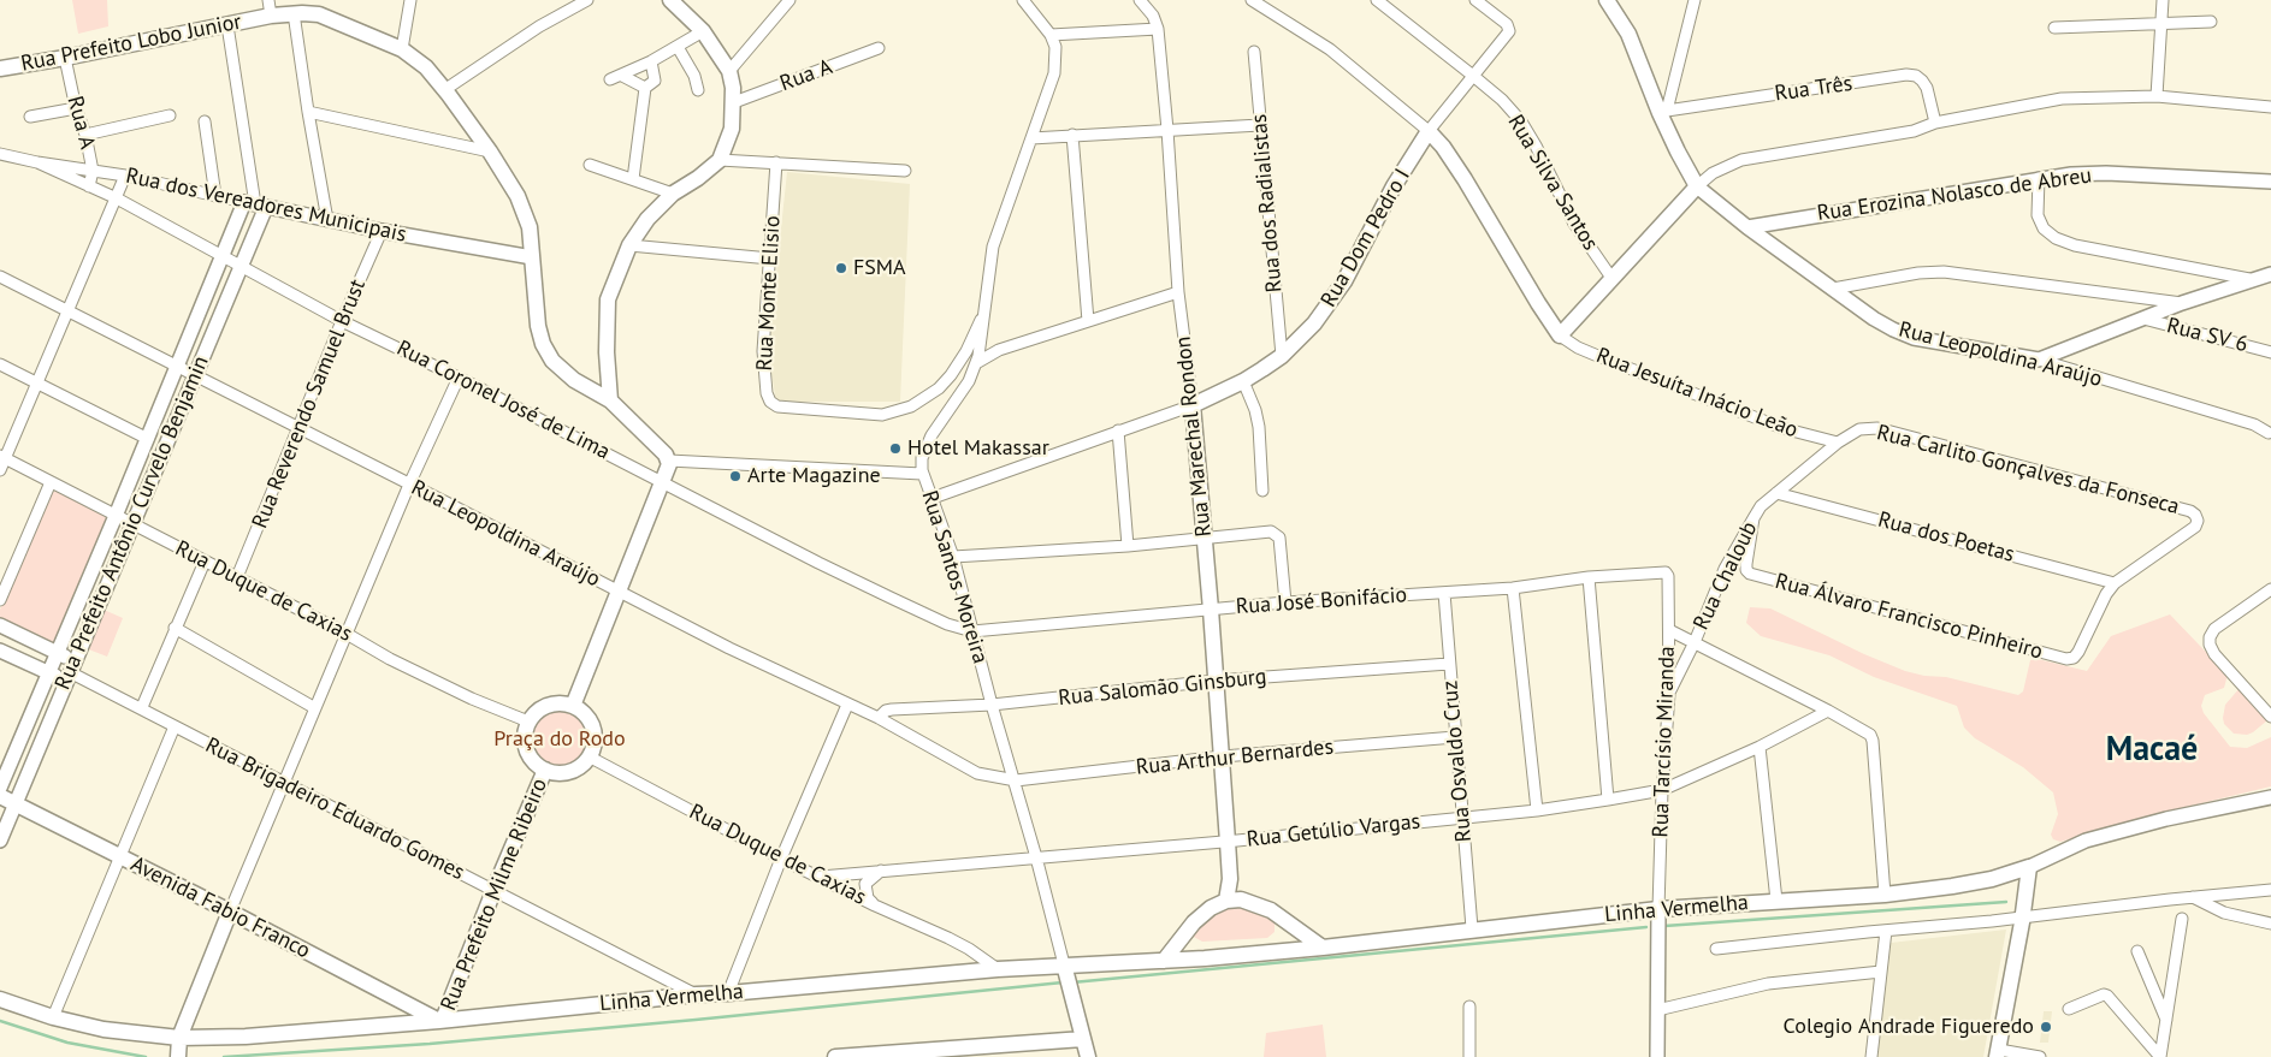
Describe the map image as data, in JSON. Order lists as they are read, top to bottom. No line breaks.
{"streets":{"main road":["Rua Prefeito Lobo Junior","Rua Dom Pedro I","Rua Marechal Rondon","Rua Prefeito Milme Ribeiro","Avenida Fabio Franco","Linha Vermelha"],"street":["Rua A","Rua Três","Rua Silva Santos","Rua Erozina Nolasco de Abreu","Rua dos Radialistas","Rua dos Vereadores Municipais","Rua Monte Elisio","Rua SV 6","Rua Leopoldina Araújo","Rua Jesuíta Inácio Leão","Rua Coronel José de Lima","Rua Reverendo Samuel Brust","Rua Carlito Gonçalves da Fonseca","Rua Prefeito Antônio Curvelo Benjamin","Rua dos Poetas","Rua Chaloub","Rua Santos Moreira","Rua Duque de Caxias","Rua José Bonifácio","Rua Álvaro Francisco Pinheiro","Rua Salomão Ginsburg","Rua Tarcísio Miranda","Rua Arthur Bernardes","Rua Osvaldo Cruz","Rua Brigadeiro Eduardo Gomes","Rua Getúlio Vargas"]},"crossings":[["Rua Prefeito Lobo Junior","Rua A"],["Rua Prefeito Lobo Junior","Rua dos Vereadores Municipais"],["Rua A","Rua dos Vereadores Municipais"],["Rua A","Rua Coronel José de Lima"],["Rua Silva Santos","Rua Dom Pedro I"],["Rua Erozina Nolasco de Abreu","Rua Leopoldina Araújo"],["Rua dos Radialistas","Rua Dom Pedro I"],["Rua dos Vereadores Municipais","Rua Coronel José de Lima"],["Rua dos Vereadores Municipais","Rua Reverendo Samuel Brust"],["Rua dos Vereadores Municipais","Rua Prefeito Antônio Curvelo Benjamin"],["Rua Dom Pedro I","Rua Marechal Rondon"],["Rua Monte Elisio","Rua Santos Moreira"],["Rua Leopoldina Araújo","Rua Reverendo Samuel Brust"],["Rua Leopoldina Araújo","Rua Prefeito Antônio Curvelo Benjamin"],["Rua Leopoldina Araújo","Rua Santos Moreira"],["Rua Leopoldina Araújo","Rua Salomão Ginsburg"],["Rua Leopoldina Araújo","Rua Arthur Bernardes"],["Rua Jesuíta Inácio Leão","Rua Chaloub"],["Rua Coronel José de Lima","Rua Reverendo Samuel Brust"],["Rua Coronel José de Lima","Rua Prefeito Antônio Curvelo Benjamin"],["Rua Coronel José de Lima","Rua Santos Moreira"],["Rua Coronel José de Lima","Rua José Bonifácio"],["Rua Reverendo Samuel Brust","Rua Duque de Caxias"],["Rua Marechal Rondon","Rua José Bonifácio"],["Rua Marechal Rondon","Rua Salomão Ginsburg"],["Rua Marechal Rondon","Rua Arthur Bernardes"],["Rua Marechal Rondon","Rua Getúlio Vargas"],["Rua Carlito Gonçalves da Fonseca","Rua dos Poetas"],["Rua Carlito Gonçalves da Fonseca","Rua Chaloub"],["Rua Carlito Gonçalves da Fonseca","Rua Álvaro Francisco Pinheiro"],["Rua Prefeito Antônio Curvelo Benjamin","Rua Duque de Caxias"],["Rua Prefeito Antônio Curvelo Benjamin","Rua Brigadeiro Eduardo Gomes"],["Rua Prefeito Antônio Curvelo Benjamin","Avenida Fabio Franco"],["Rua dos Poetas","Rua Chaloub"],["Rua dos Poetas","Rua Álvaro Francisco Pinheiro"],["Rua Chaloub","Rua Álvaro Francisco Pinheiro"],["Rua Chaloub","Rua Tarcísio Miranda"],["Rua Santos Moreira","Rua José Bonifácio"],["Rua Santos Moreira","Rua Salomão Ginsburg"],["Rua Santos Moreira","Rua Arthur Bernardes"],["Rua Santos Moreira","Rua Getúlio Vargas"],["Rua Santos Moreira","Linha Vermelha"],["Rua Duque de Caxias","Rua Getúlio Vargas"],["Rua Duque de Caxias","Rua Prefeito Milme Ribeiro"],["Rua Duque de Caxias","Linha Vermelha"],["Rua José Bonifácio","Rua Tarcísio Miranda"],["Rua José Bonifácio","Rua Osvaldo Cruz"],["Rua Salomão Ginsburg","Rua Osvaldo Cruz"],["Rua Tarcísio Miranda","Rua Getúlio Vargas"],["Rua Tarcísio Miranda","Linha Vermelha"],["Rua Arthur Bernardes","Rua Osvaldo Cruz"],["Rua Osvaldo Cruz","Rua Getúlio Vargas"],["Rua Osvaldo Cruz","Linha Vermelha"],["Rua Brigadeiro Eduardo Gomes","Rua Prefeito Milme Ribeiro"],["Rua Brigadeiro Eduardo Gomes","Linha Vermelha"],["Rua Prefeito Milme Ribeiro","Avenida Fabio Franco"],["Rua Prefeito Milme Ribeiro","Linha Vermelha"],["Avenida Fabio Franco","Linha Vermelha"]],"districts":["Macaé"],"parks":["Praça do Rodo"],"places":["FSMA","Hotel Makassar","Arte Magazine","Colegio Andrade Figueredo"]}
